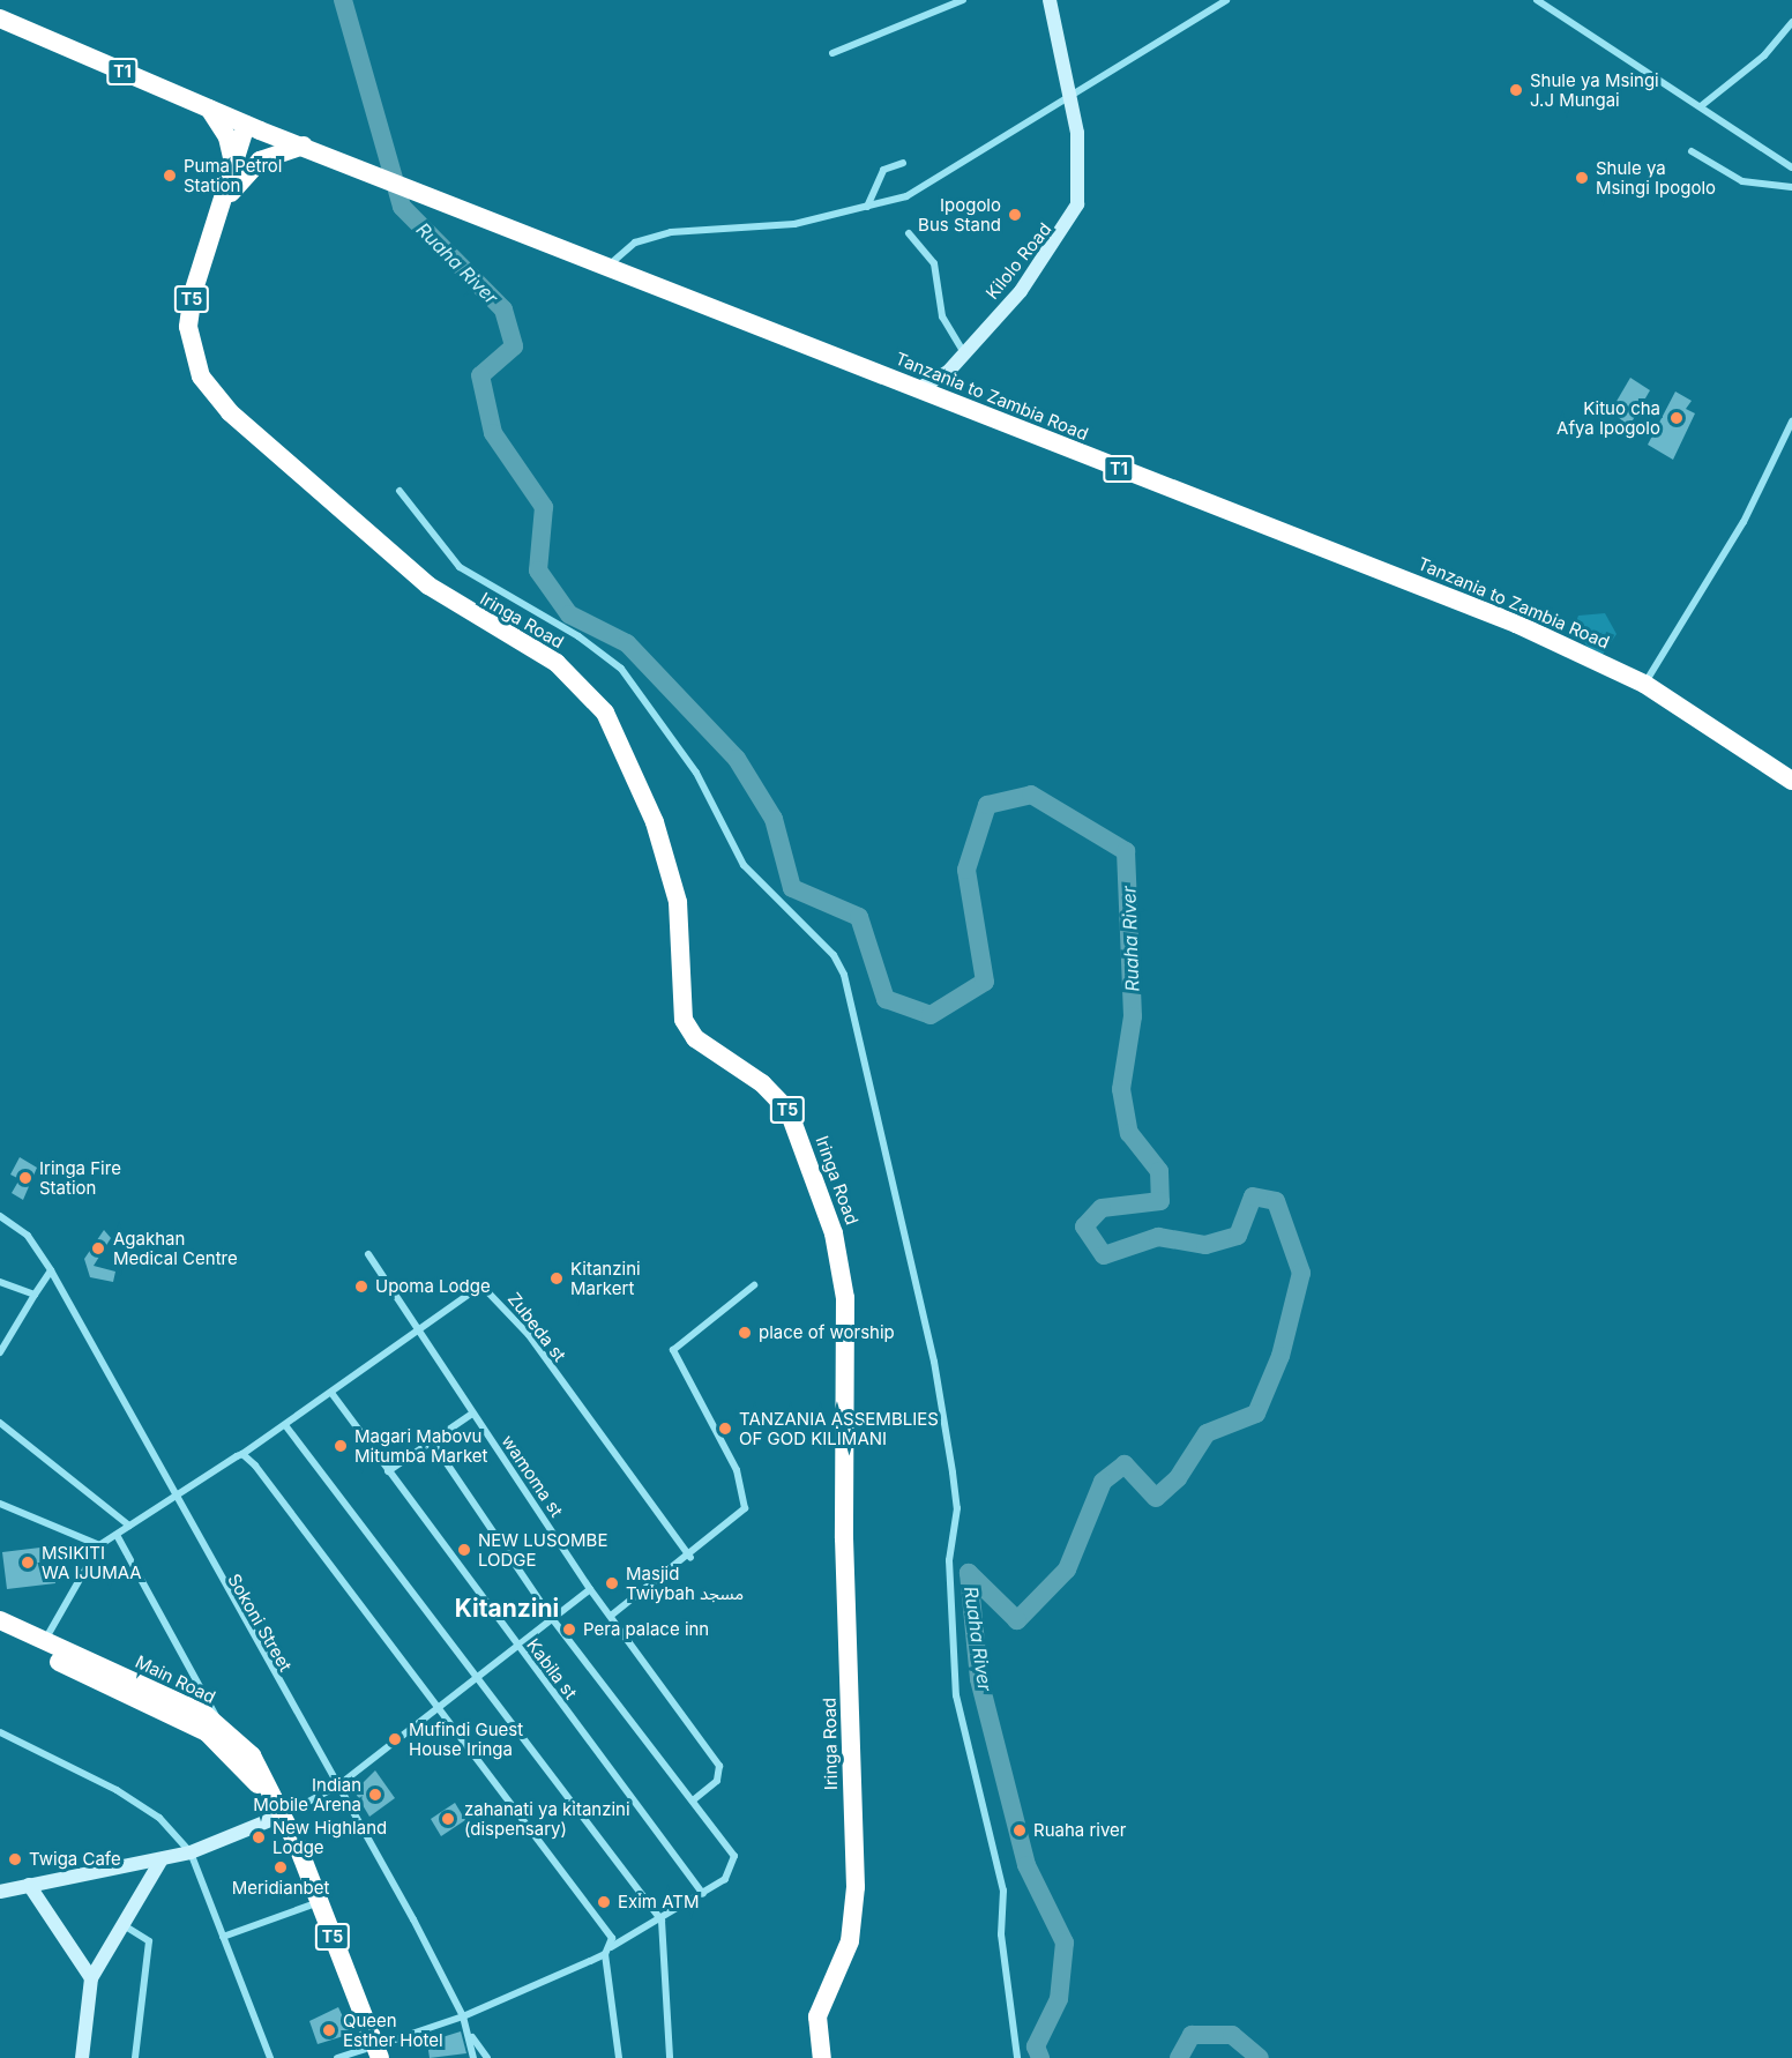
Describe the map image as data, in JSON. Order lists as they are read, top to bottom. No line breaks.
{"streets":{"highway":["T1","T5","Tanzania to Zambia Road","Iringa Road","Main Road"],"street":["Kilolo Road","Zubeda st","wamoma st","Sokoni Street","Kabila st"]},"crossings":[["T1","T5"],["T1","Tanzania to Zambia Road"],["Kilolo Road","Tanzania to Zambia Road"],["T5","Iringa Road"],["T5","Main Road"],["Zubeda st","wamoma st"],["Zubeda st","Sokoni Street"],["Zubeda st","Kabila st"]],"districts":["Kitanzini"],"water":["Ruaha River"],"places":["Shule ya Msingi J.J Mungai","Puma Petrol Station","Shule ya Msingi Ipogolo","Ipogolo Bus Stand","Kituo cha Afya Ipogolo","Iringa Fire Station","Agakhan Medical Centre","Kitanzini Markert","Upoma Lodge","place of worship","TANZANIA ASSEMBLIES OF GOD KILIMANI","Magari Mabovu Mitumba Market","NEW LUSOMBE LODGE","MSIKITI WA IJUMAA","Masjid Twiybah مسجد","Pera palace inn","Mufindi Guest House Iringa","Indian Mobile Arena","zahanati ya kitanzini (dispensary)","Ruaha river","New Highland Lodge","Twiga Cafe","Meridianbet","Exim ATM","Queen Esther Hotel"]}
